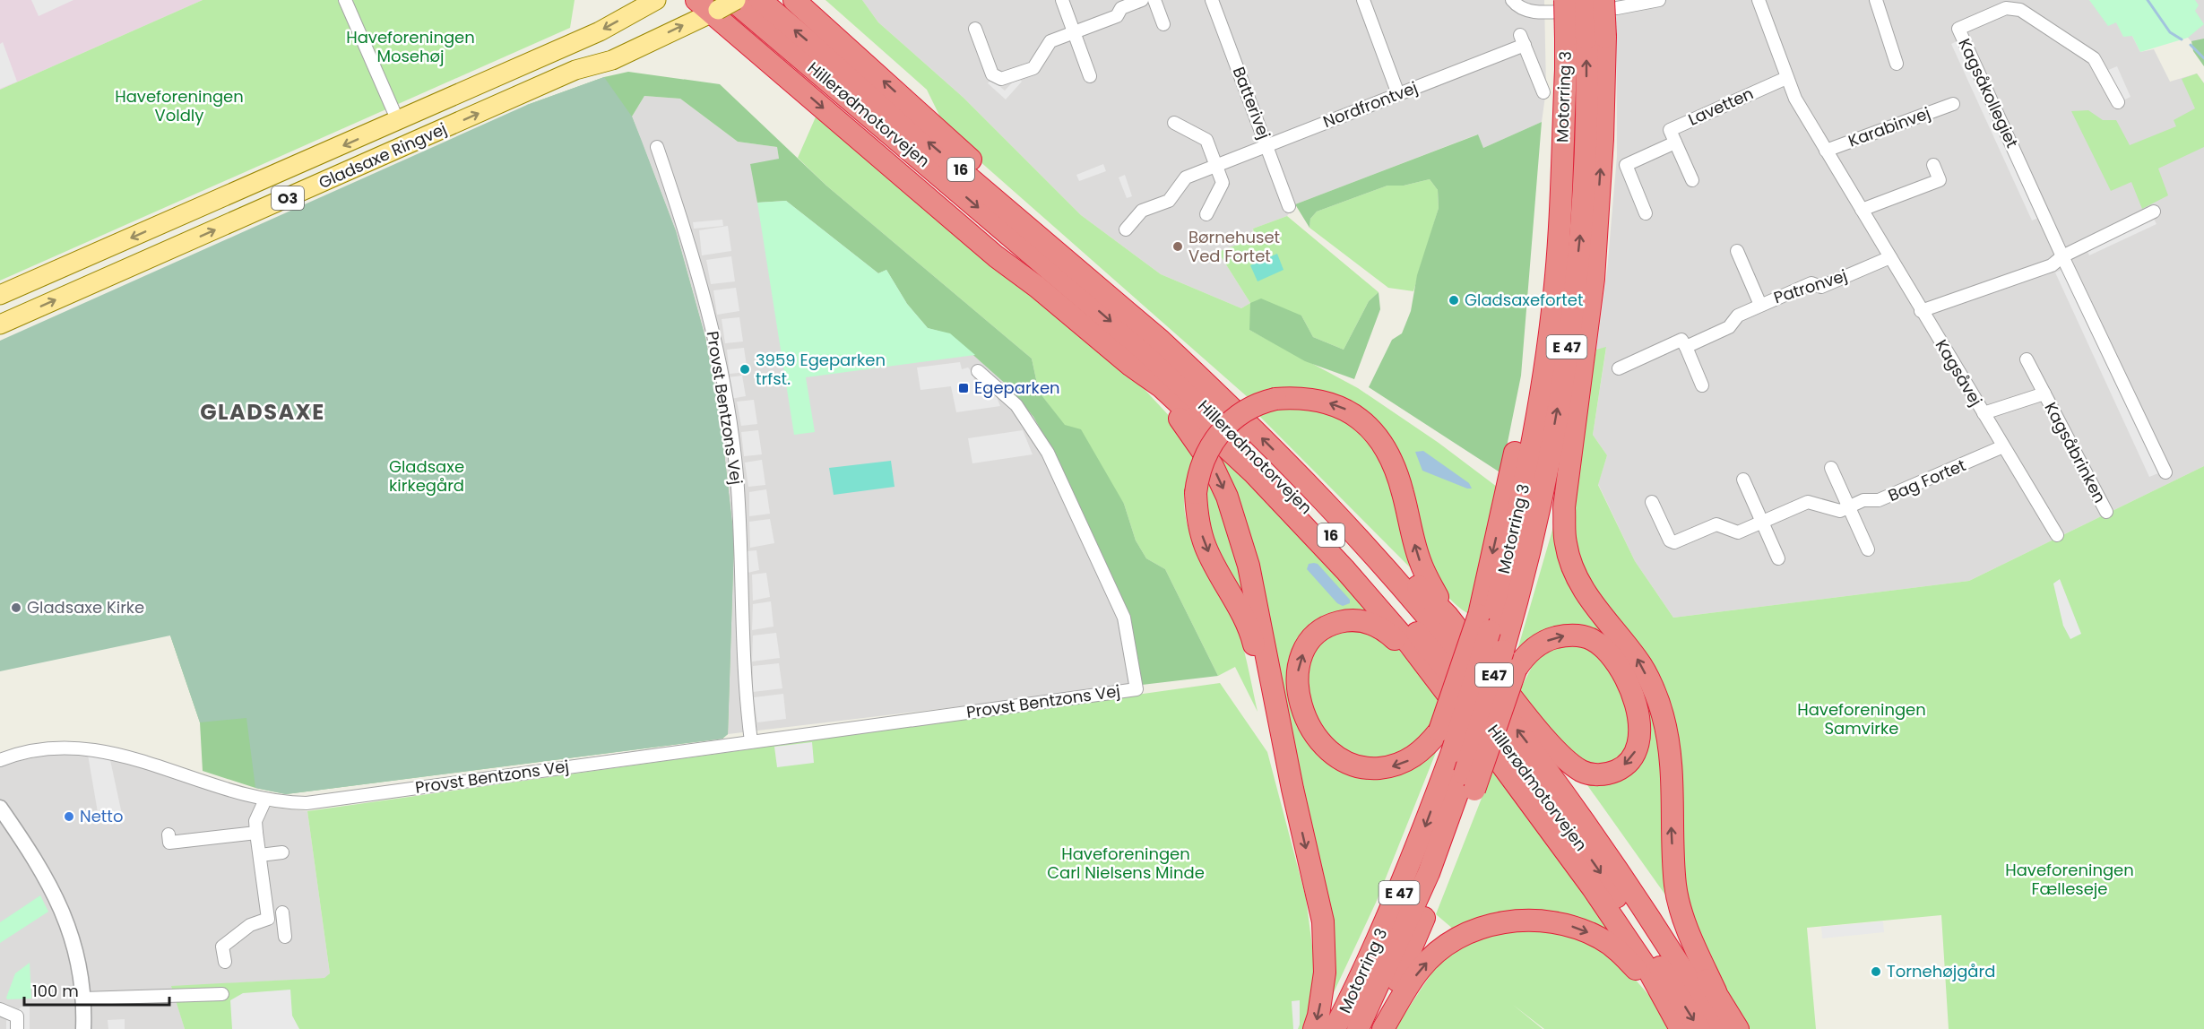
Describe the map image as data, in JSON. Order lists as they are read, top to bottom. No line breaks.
{"streets":{"highway":["Motorring 3","Hillerødmotorvejen","16","E 47","E47"],"main road":["Gladsaxe Ringvej","O3"],"street":["Kagsåkollegiet","Batterivej","Nordfrontvej","Lavetten","Karabinvej","Patronvej","Kagsåvej","Provst Bentzons Vej","Kagsåbrinken","Bag Fortet"]},"crossings":[["Batterivej","Nordfrontvej"],["Lavetten","Kagsåvej"],["Hillerødmotorvejen","Gladsaxe Ringvej"],["Karabinvej","Kagsåvej"],["Patronvej","Kagsåvej"],["Kagsåvej","Kagsåbrinken"],["Kagsåvej","Bag Fortet"]],"districts":["GLADSAXE"],"parks":["Haveforeningen Mosehøj","Haveforeningen Voldly","Gladsaxe kirkegård","Haveforeningen Samvirke","Haveforeningen Carl Nielsens Minde","Haveforeningen Fælleseje"],"places":{"other":["Børnehuset Ved Fortet","Gladsaxefortet","3959 Egeparken trfst.","Gladsaxe Kirke","Netto","Tornehøjgård"],"transit":["Egeparken"]},"scale_bar":"100 m"}
